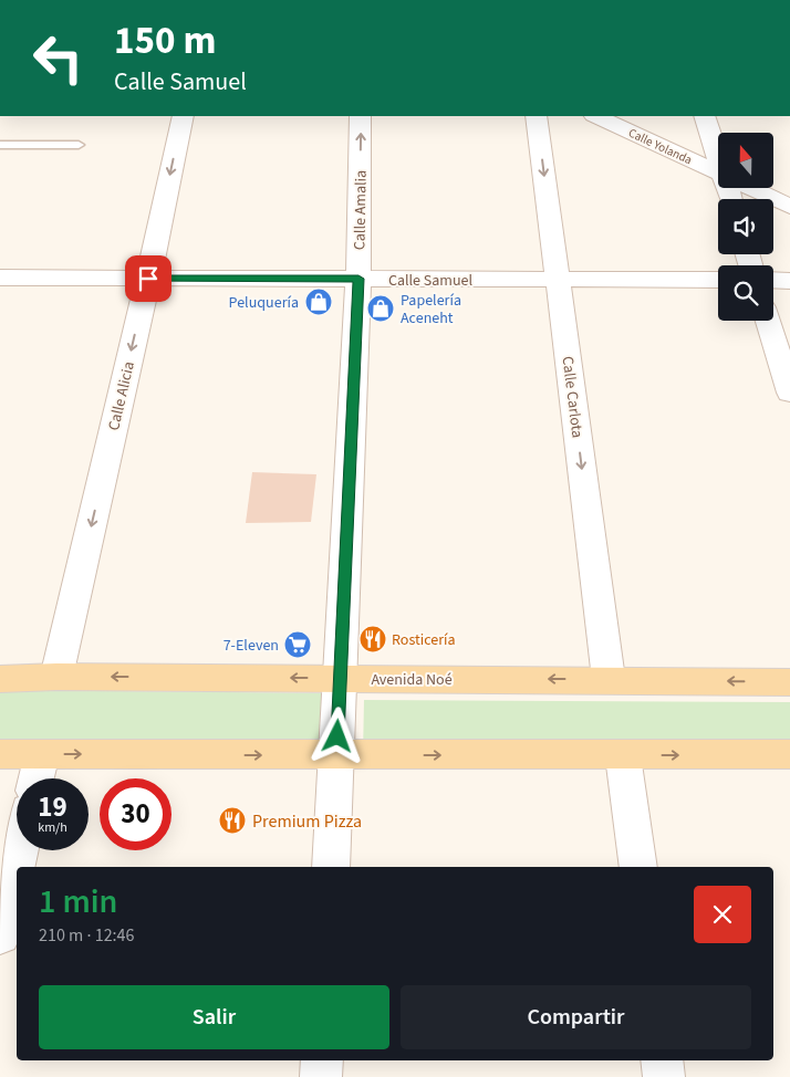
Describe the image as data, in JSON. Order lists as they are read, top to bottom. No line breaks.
{"streets":{"main road":["Avenida Noé"],"street":["Calle Yolanda","Calle Amalia","Calle Samuel","Calle Alicia","Calle Carlota"]},"crossings":[["Calle Amalia","Calle Samuel"],["Calle Amalia","Avenida Noé"],["Calle Samuel","Calle Alicia"],["Calle Samuel","Calle Carlota"],["Calle Alicia","Avenida Noé"],["Calle Carlota","Avenida Noé"]],"one_way":["Calle Alicia","Calle Carlota"],"places":{"shop":["Peluquería","Papelería Aceneht"],"restaurant":["Rosticería","Premium Pizza"],"supermarket":["7-Eleven"]},"north":"top","page":{"turn":["150 m","Calle Samuel"],"speed":"19 km/h","limit":"30","heading":["1 min","210 m · 12:46"],"buttons":["Salir","Compartir"]}}
